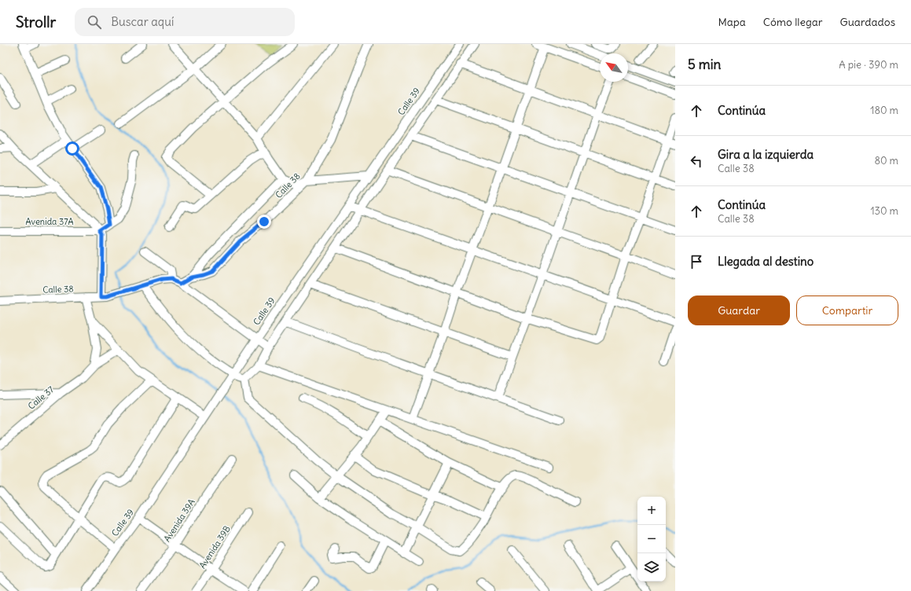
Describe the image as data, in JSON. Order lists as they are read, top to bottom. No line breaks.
{"streets":{"street":["Calle 39","Calle 38","Avenida 37A","Calle 37","Avenida 39A","Avenida 39B"]},"north":"top left","page":{"header":"Strollr","search":"Buscar aquí","nav":["Mapa","Cómo llegar","Guardados"],"heading":["5 min","A pie · 390 m"],"list":[["Continúa","180 m"],["Gira a la izquierda","Calle 38","80 m"],["Continúa","Calle 38","130 m"],"Llegada al destino"],"buttons":["Guardar","Compartir"],"map_buttons":["+","−"]}}
